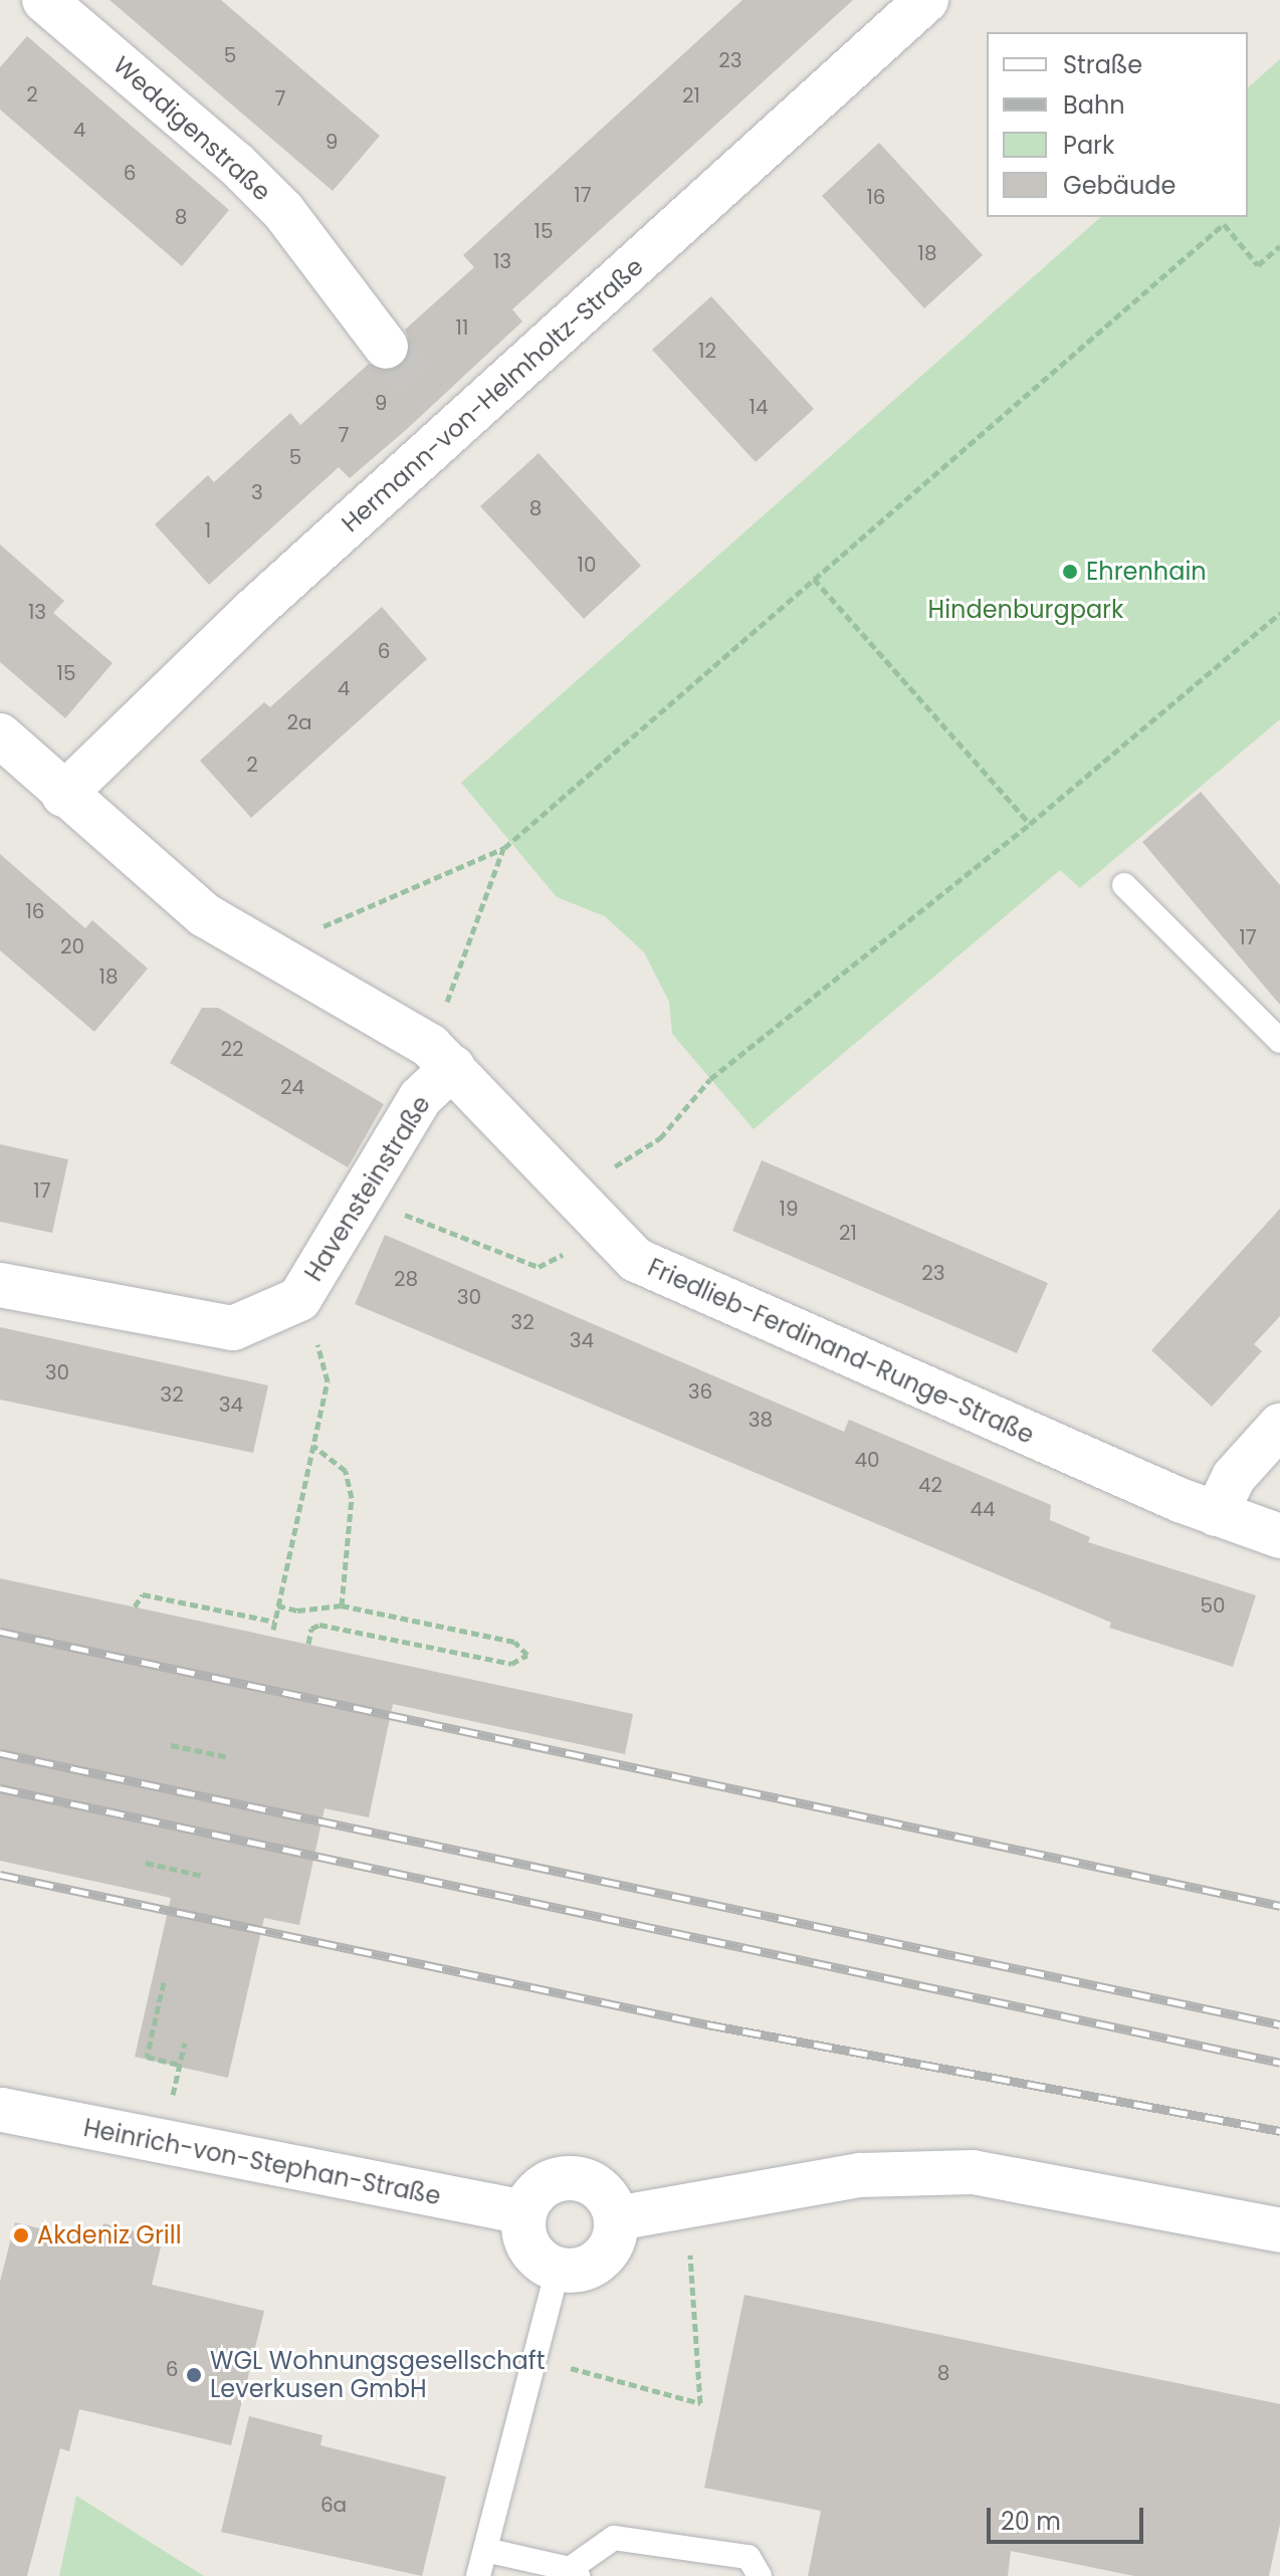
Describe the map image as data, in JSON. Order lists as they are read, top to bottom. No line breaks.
{"streets":{"street":["Weddigenstraße","Hermann-von-Helmholtz-Straße","Havensteinstraße","Friedlieb-Ferdinand-Runge-Straße","Heinrich-von-Stephan-Straße"]},"crossings":[["Hermann-von-Helmholtz-Straße","Friedlieb-Ferdinand-Runge-Straße"],["Havensteinstraße","Friedlieb-Ferdinand-Runge-Straße"]],"parks":["Hindenburgpark"],"places":["Ehrenhain","Akdeniz Grill","WGL Wohnungsgesellschaft Leverkusen GmbH"],"house_numbers":["5","23","2","21","7","4","9","6","17","16","8","15","18","13","11","12","9","14","7","5","3","8","1","10","13","6","15","4","2a","2","16","17","20","18","22","24","17","19","21","23","28","30","32","34","30","36","32","34","38","40","42","44","50","6","8","6a"],"legend":["Straße","Bahn","Park","Gebäude"],"scale_bar":"20 m"}
